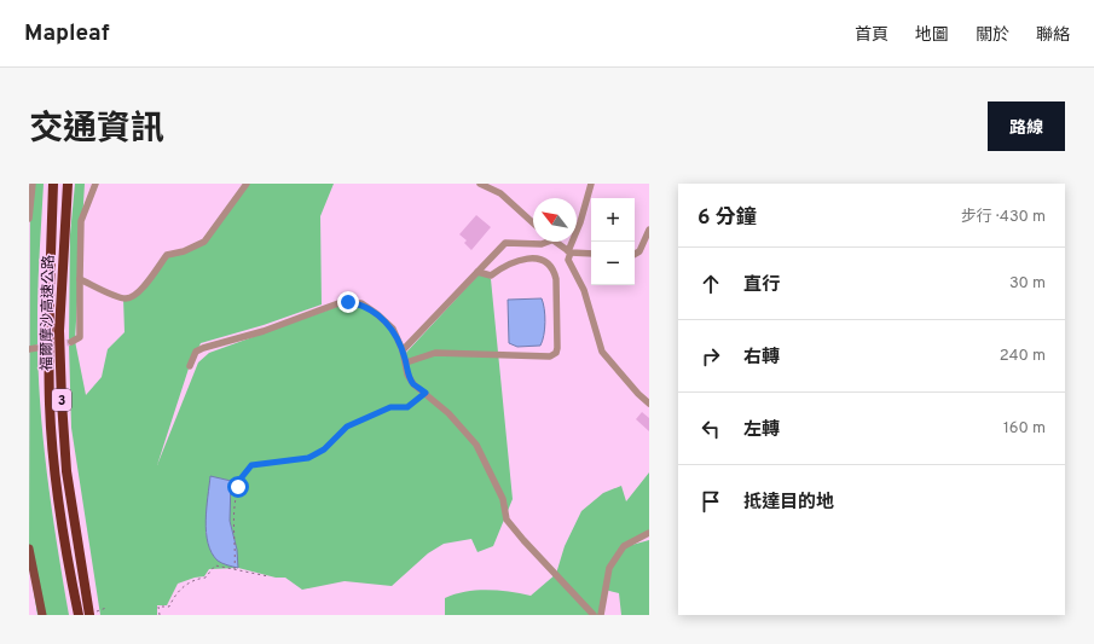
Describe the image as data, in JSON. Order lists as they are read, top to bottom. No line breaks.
{"streets":{"highway":["福爾摩沙高速公路","3"]},"north":"top left","page":{"header":"Mapleaf","nav":["首頁","地圖","關於","聯絡"],"title":"交通資訊","buttons":"路線","heading":["6 分鐘","步行 · 430 m"],"map_buttons":["+","−"],"list":[["直行","30 m"],["右轉","240 m"],["左轉","160 m"],"抵達目的地"]}}
